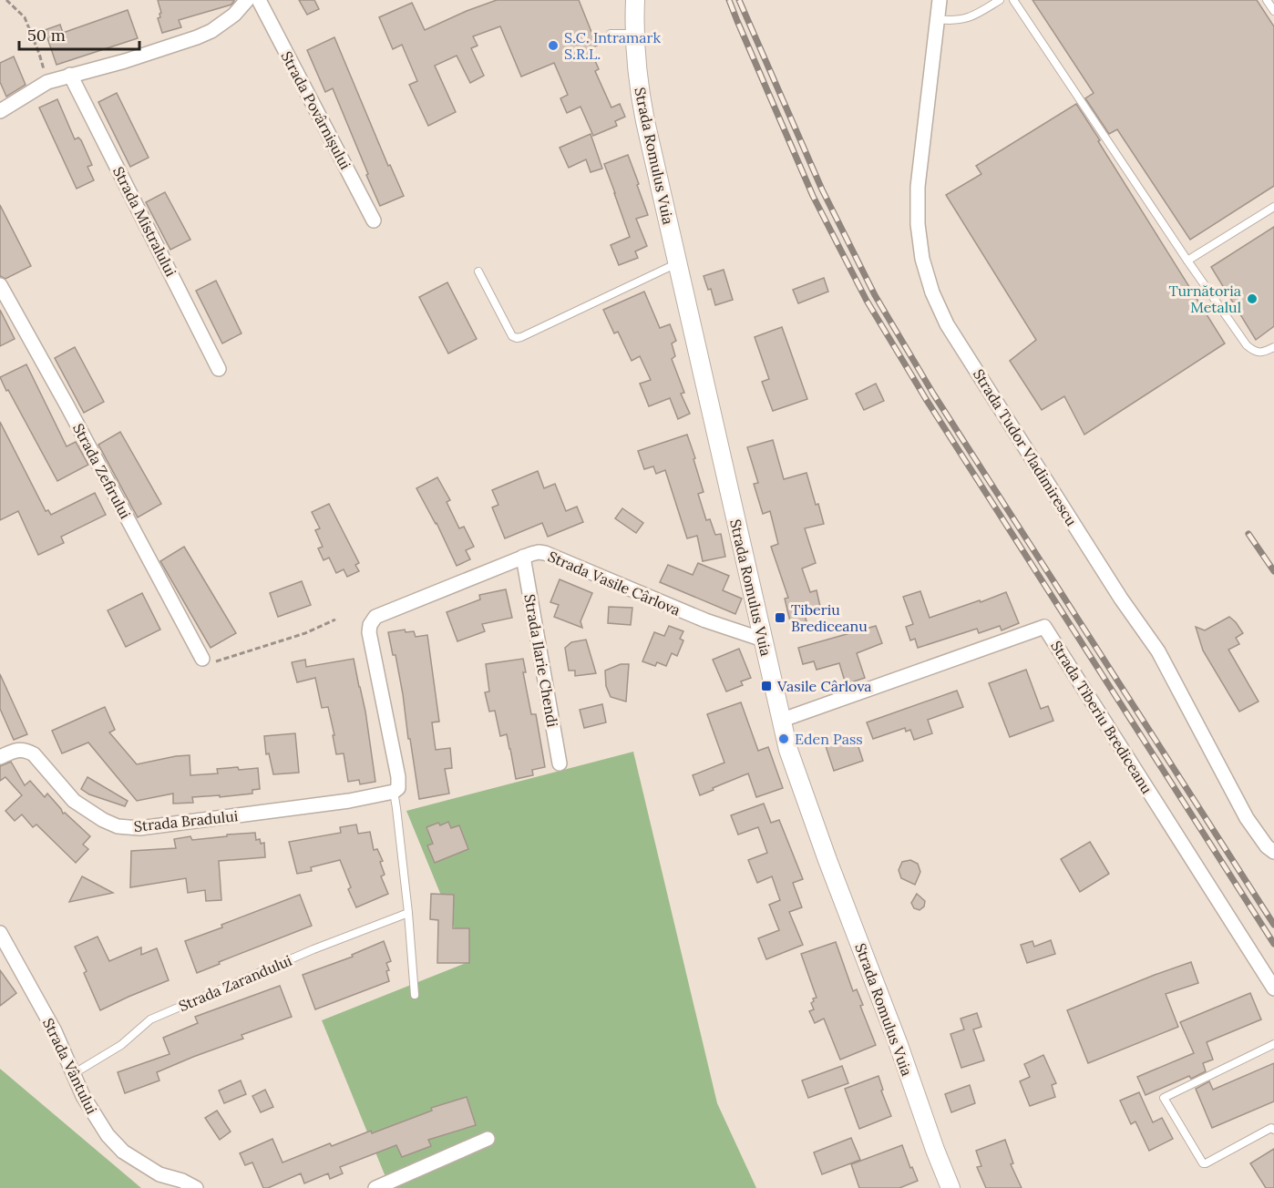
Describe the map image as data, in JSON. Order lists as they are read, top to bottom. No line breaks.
{"streets":{"street":["Strada Povârnișului","Strada Romulus Vuia","Strada Mistralului","Strada Tudor Vladimirescu","Strada Zefirului","Strada Vasile Cârlova","Strada Ilarie Chendi","Strada Tiberiu Brediceanu","Strada Bradului","Strada Vântului"],"lane":["Strada Zarandului"]},"crossings":[["Strada Romulus Vuia","Strada Vasile Cârlova"],["Strada Romulus Vuia","Strada Tiberiu Brediceanu"],["Strada Vasile Cârlova","Strada Ilarie Chendi"],["Strada Vasile Cârlova","Strada Bradului"],["Strada Zarandului","Strada Vântului"]],"places":{"other":["S.C. Intramark S.R.L.","Turnătoria Metalul","Eden Pass"],"transit":["Tiberiu Brediceanu","Vasile Cârlova"]},"scale_bar":"50 m"}
